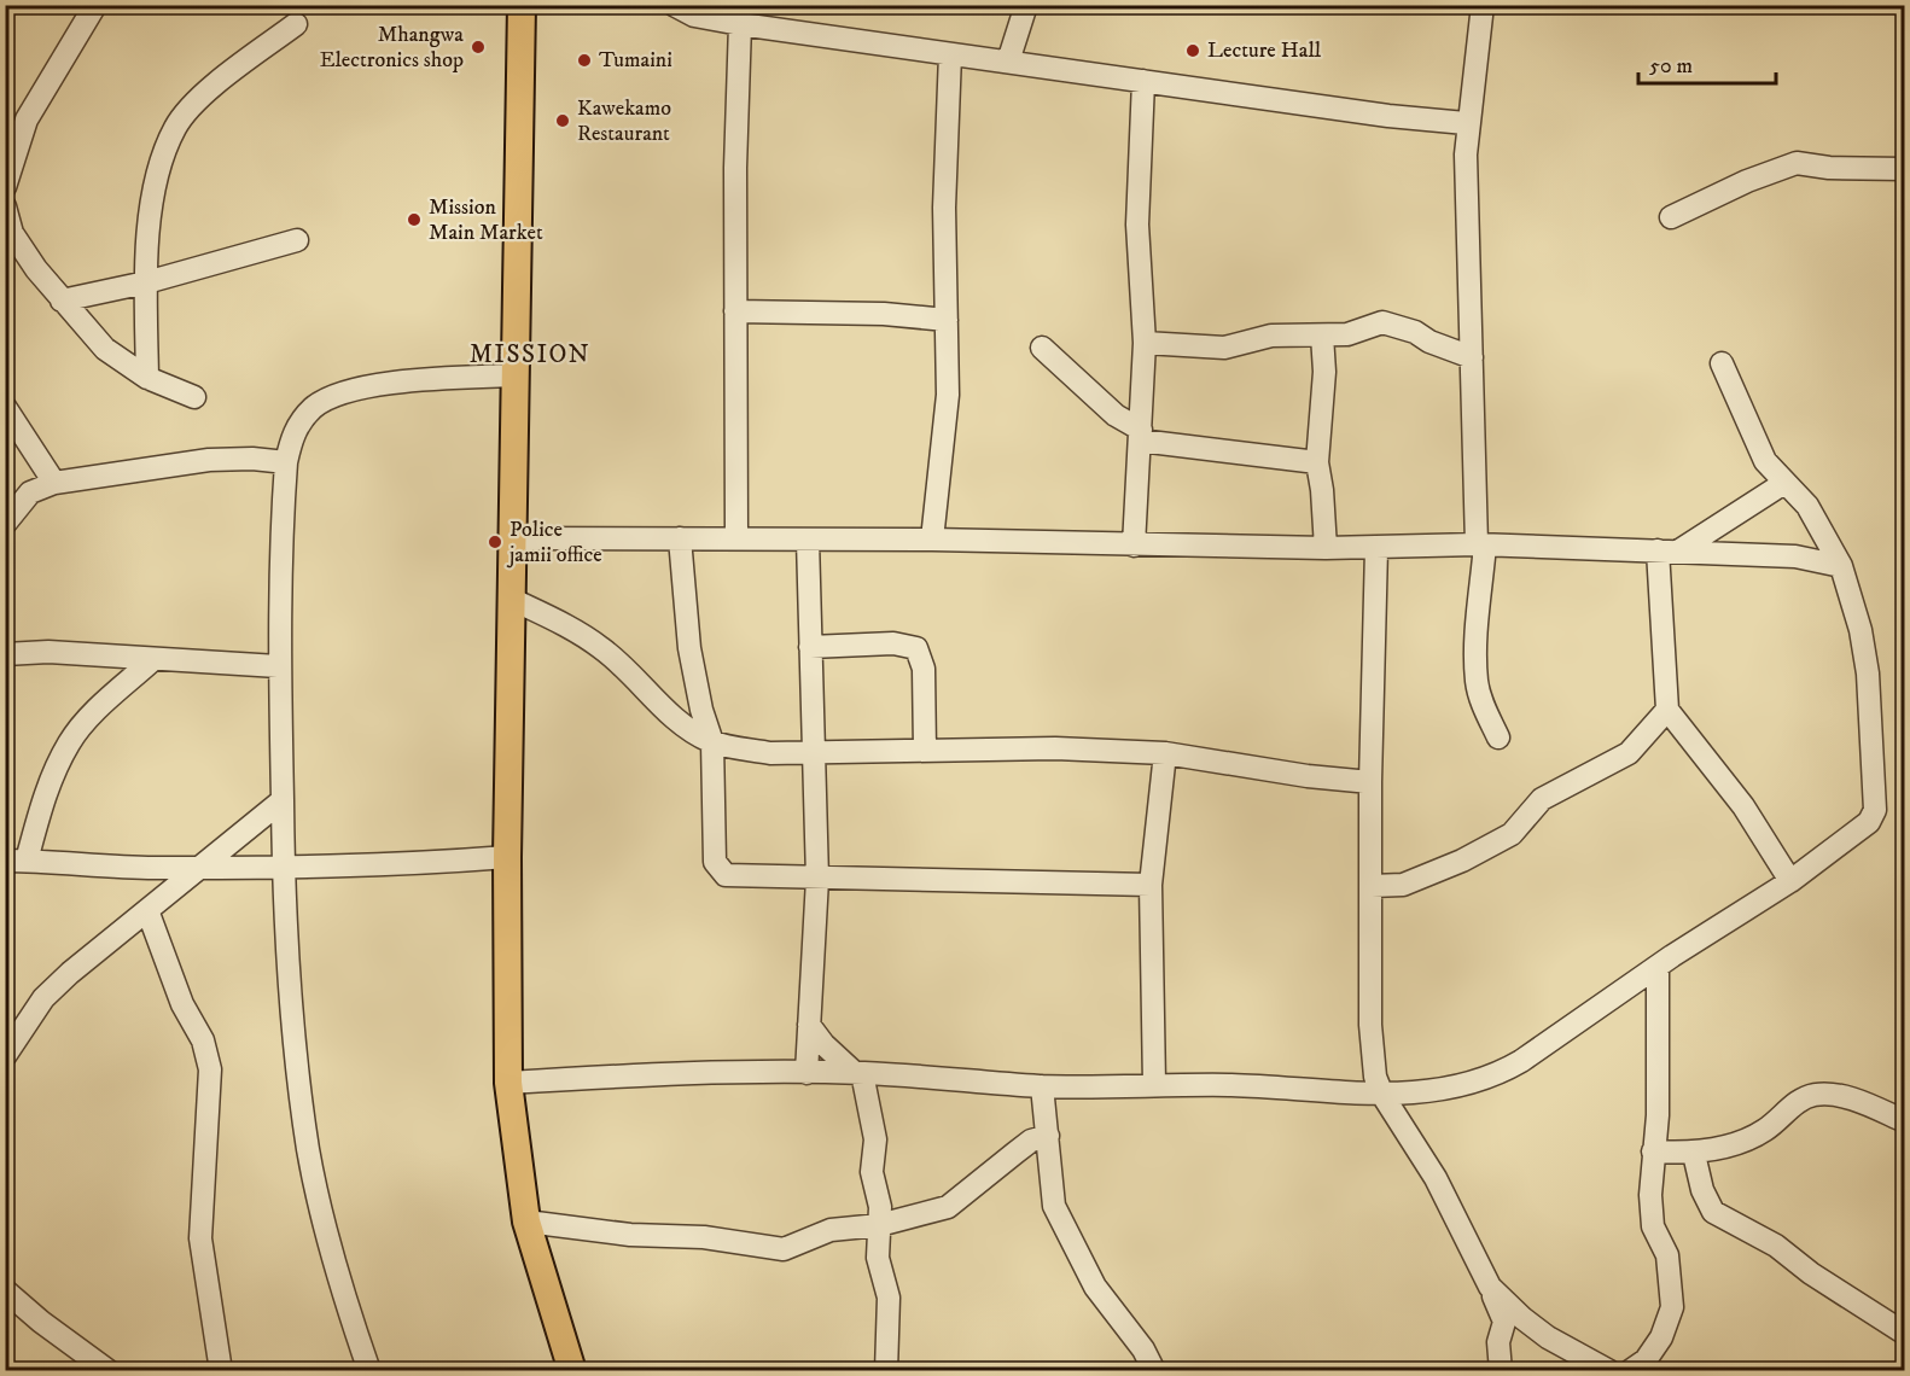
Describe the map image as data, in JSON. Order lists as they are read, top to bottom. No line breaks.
{"districts":["MISSION"],"places":["Mhangwa Electronics shop","Lecture Hall","Tumaini","Kawekamo Restaurant","Mission Main Market","Police jamii office"],"scale_bar":"50 m"}
